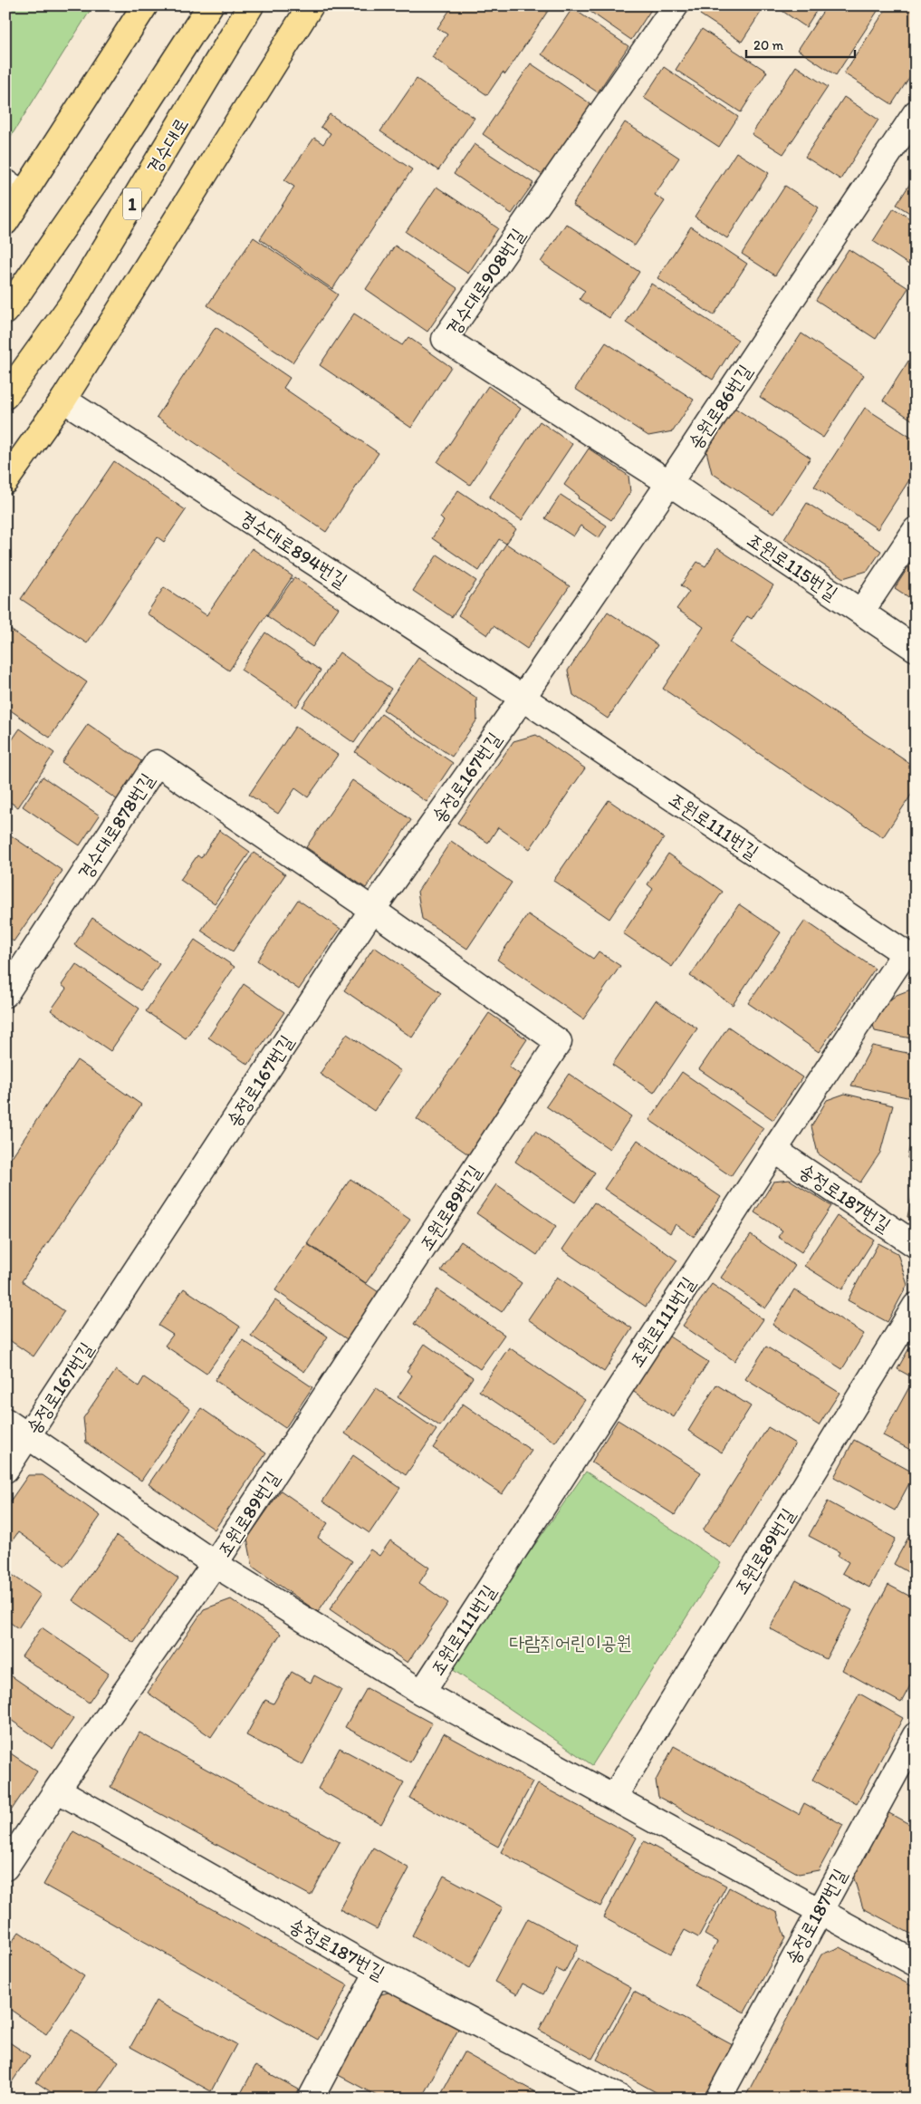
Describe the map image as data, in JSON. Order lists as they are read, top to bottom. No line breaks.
{"streets":{"main road":["경수대로","1"],"street":["경수대로908번길","송원로86번길","경수대로894번길","조원로115번길","송정로167번길","조원로111번길","경수대로878번길","송정로187번길","조원로89번길"]},"crossings":[["경수대로908번길","송원로86번길"],["경수대로908번길","조원로115번길"],["송원로86번길","경수대로894번길"],["송원로86번길","조원로115번길"],["송원로86번길","송정로167번길"],["송원로86번길","조원로111번길"],["경수대로894번길","송정로167번길"],["경수대로894번길","조원로111번길"],["송정로167번길","조원로111번길"],["송정로167번길","경수대로878번길"],["송정로167번길","조원로89번길"],["조원로111번길","송정로187번길"],["조원로111번길","조원로89번길"],["경수대로878번길","조원로89번길"],["송정로187번길","조원로89번길"]],"parks":["다람쥐어린이공원"],"scale_bar":"20 m"}
